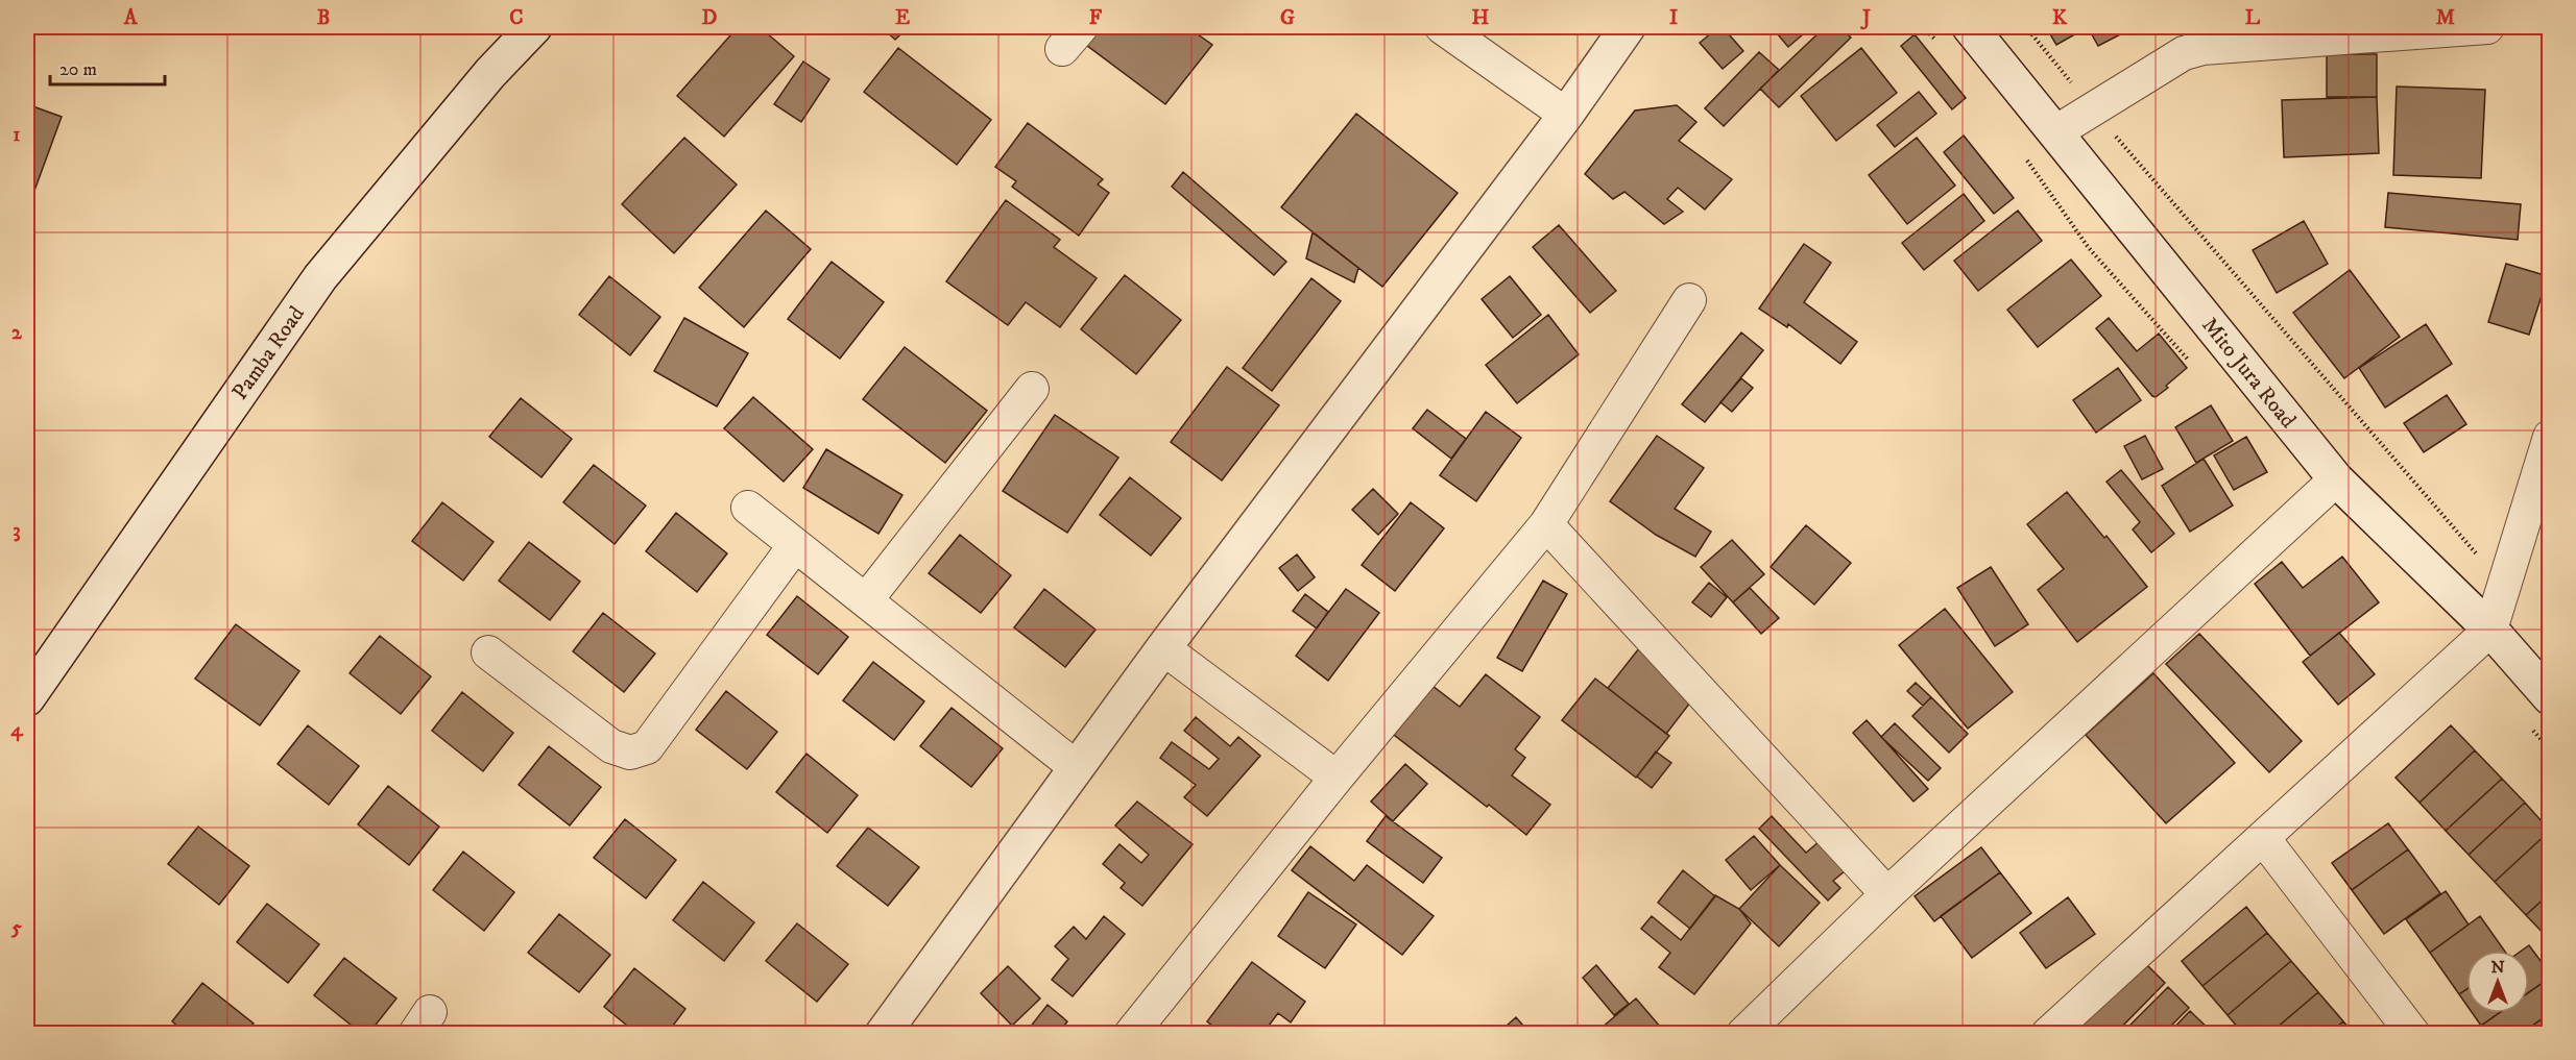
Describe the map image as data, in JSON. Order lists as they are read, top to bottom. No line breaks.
{"streets":{"main road":["Pamba Road","Mito Jura Road"]},"scale_bar":"20 m","north":"top","grid":{"columns":["A","B","C","D","E","F","G","H","I","J","K","L","M"],"rows":["1","2","3","4","5"]}}
